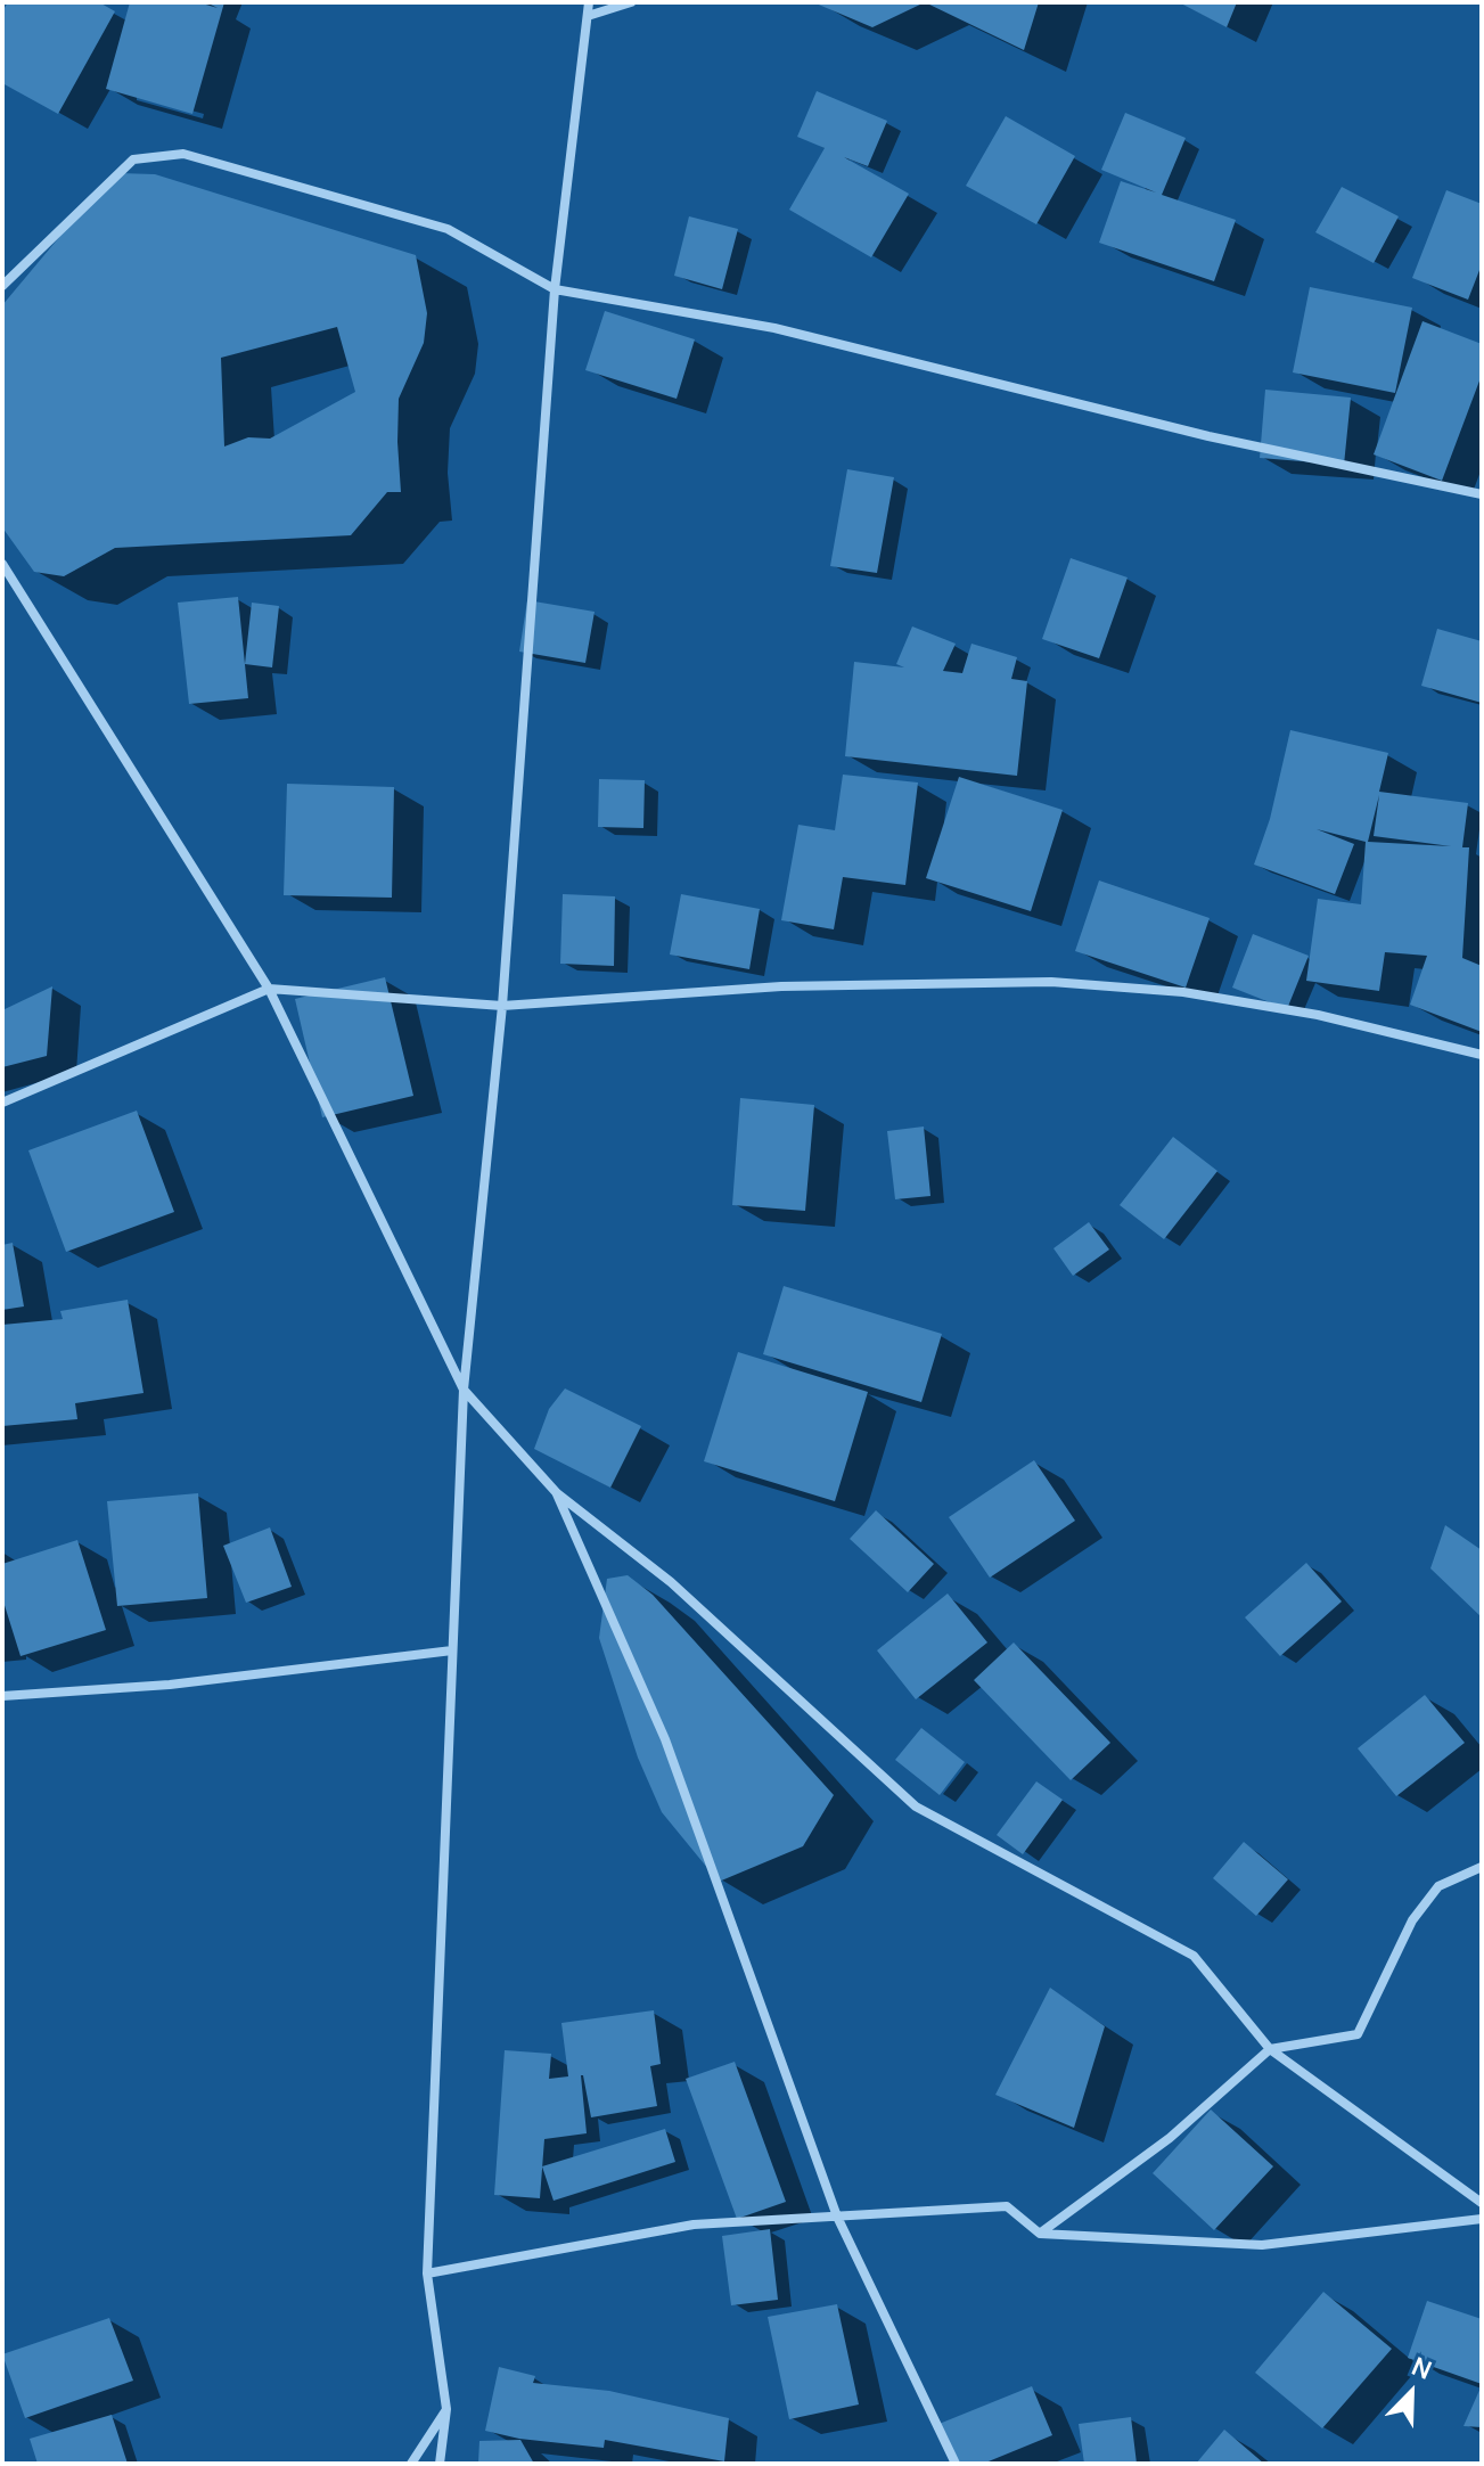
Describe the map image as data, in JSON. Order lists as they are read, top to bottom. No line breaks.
{"north":"top right"}
